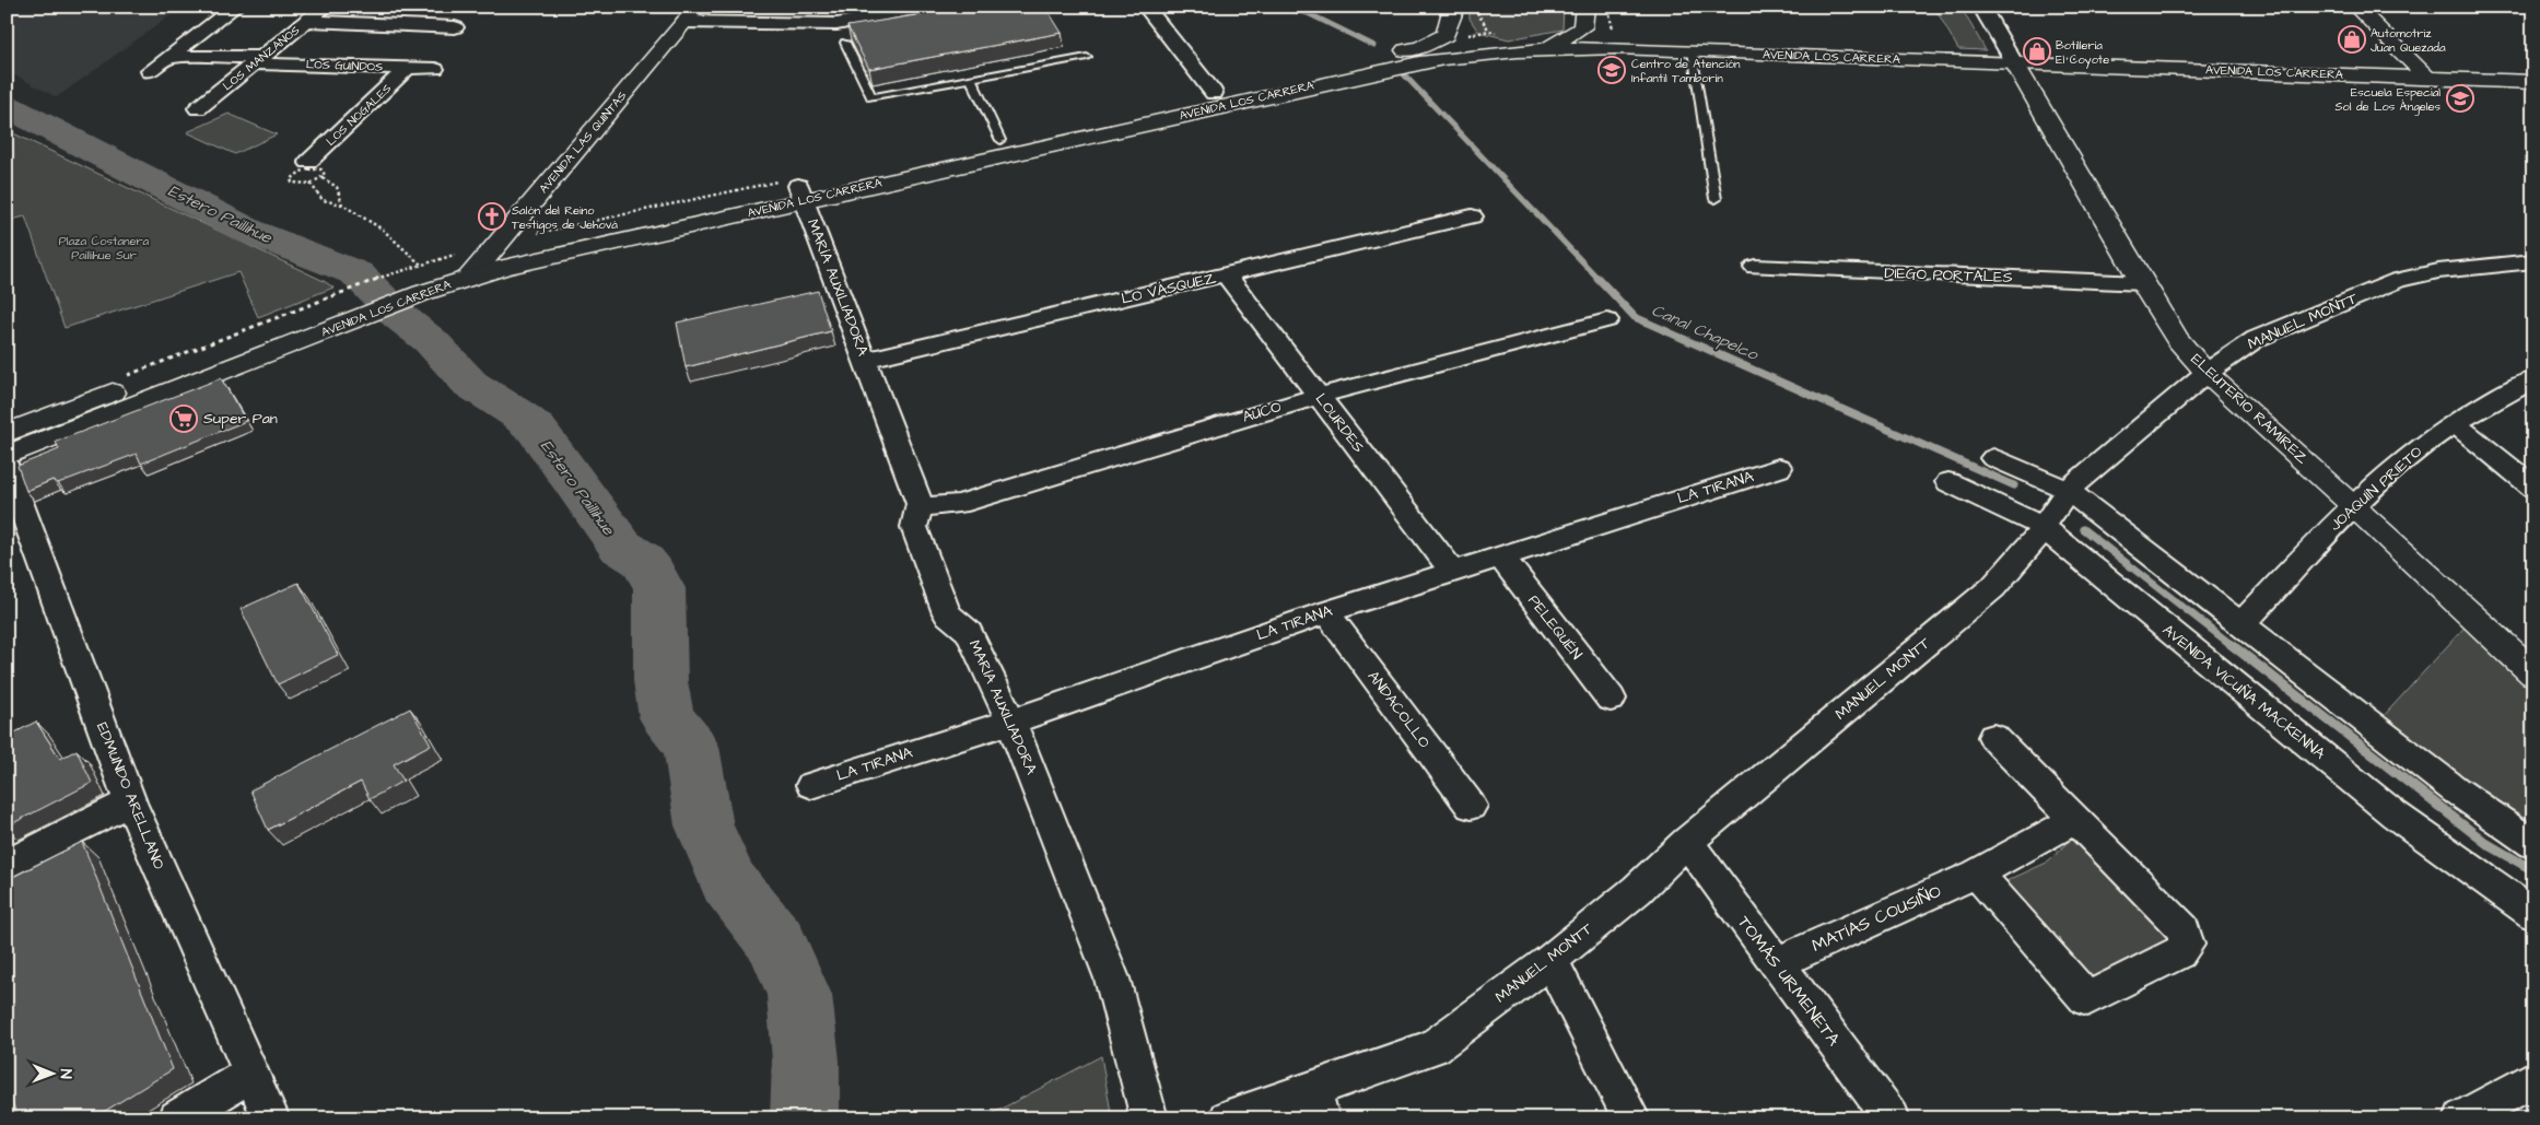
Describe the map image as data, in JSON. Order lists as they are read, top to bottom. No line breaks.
{"streets":{"main road":["AVENIDA LOS CARRERA","AVENIDA LAS QUINTAS","ELEUTERIO RAMÍREZ"],"street":["LOS MANZANOS","LOS GUINDOS","LOS NOGALES","DIEGO PORTALES","MARÍA AUXILIADORA","LO VÁSQUEZ","MANUEL MONTT","AUCO","LOURDES","LA TIRANA","JOAQUÍN PRIETO","PELEQUÉN","AVENIDA VICUÑA MACKENNA","ANDACOLLO","EDMUNDO ARELLANO","MATÍAS COUSIÑO","TOMÁS URMENETA"]},"crossings":[["AVENIDA LOS CARRERA","AVENIDA LAS QUINTAS"],["AVENIDA LOS CARRERA","MARÍA AUXILIADORA"],["AVENIDA LOS CARRERA","ELEUTERIO RAMÍREZ"],["LOS MANZANOS","LOS GUINDOS"],["LOS GUINDOS","LOS NOGALES"],["DIEGO PORTALES","ELEUTERIO RAMÍREZ"],["MARÍA AUXILIADORA","LO VÁSQUEZ"],["MARÍA AUXILIADORA","AUCO"],["MARÍA AUXILIADORA","LA TIRANA"],["LO VÁSQUEZ","LOURDES"],["MANUEL MONTT","ELEUTERIO RAMÍREZ"],["MANUEL MONTT","AVENIDA VICUÑA MACKENNA"],["MANUEL MONTT","TOMÁS URMENETA"],["ELEUTERIO RAMÍREZ","JOAQUÍN PRIETO"],["AUCO","LOURDES"],["LOURDES","LA TIRANA"],["LA TIRANA","PELEQUÉN"],["LA TIRANA","ANDACOLLO"],["MATÍAS COUSIÑO","TOMÁS URMENETA"]],"water":["Estero Paillihue","Canal Chapelco"],"parks":["Plaza Costanera Paillihue Sur"],"places":{"shop":["Automotriz Juan Quezada","Botillería El Coyote"],"school or university":["Centro de Atención Infantil Tamborín","Escuela Especial Sol de Los Ángeles"],"church":["Salón del Reino Testigos de Jehová"],"supermarket":["Super Pan"]},"north":"right"}
